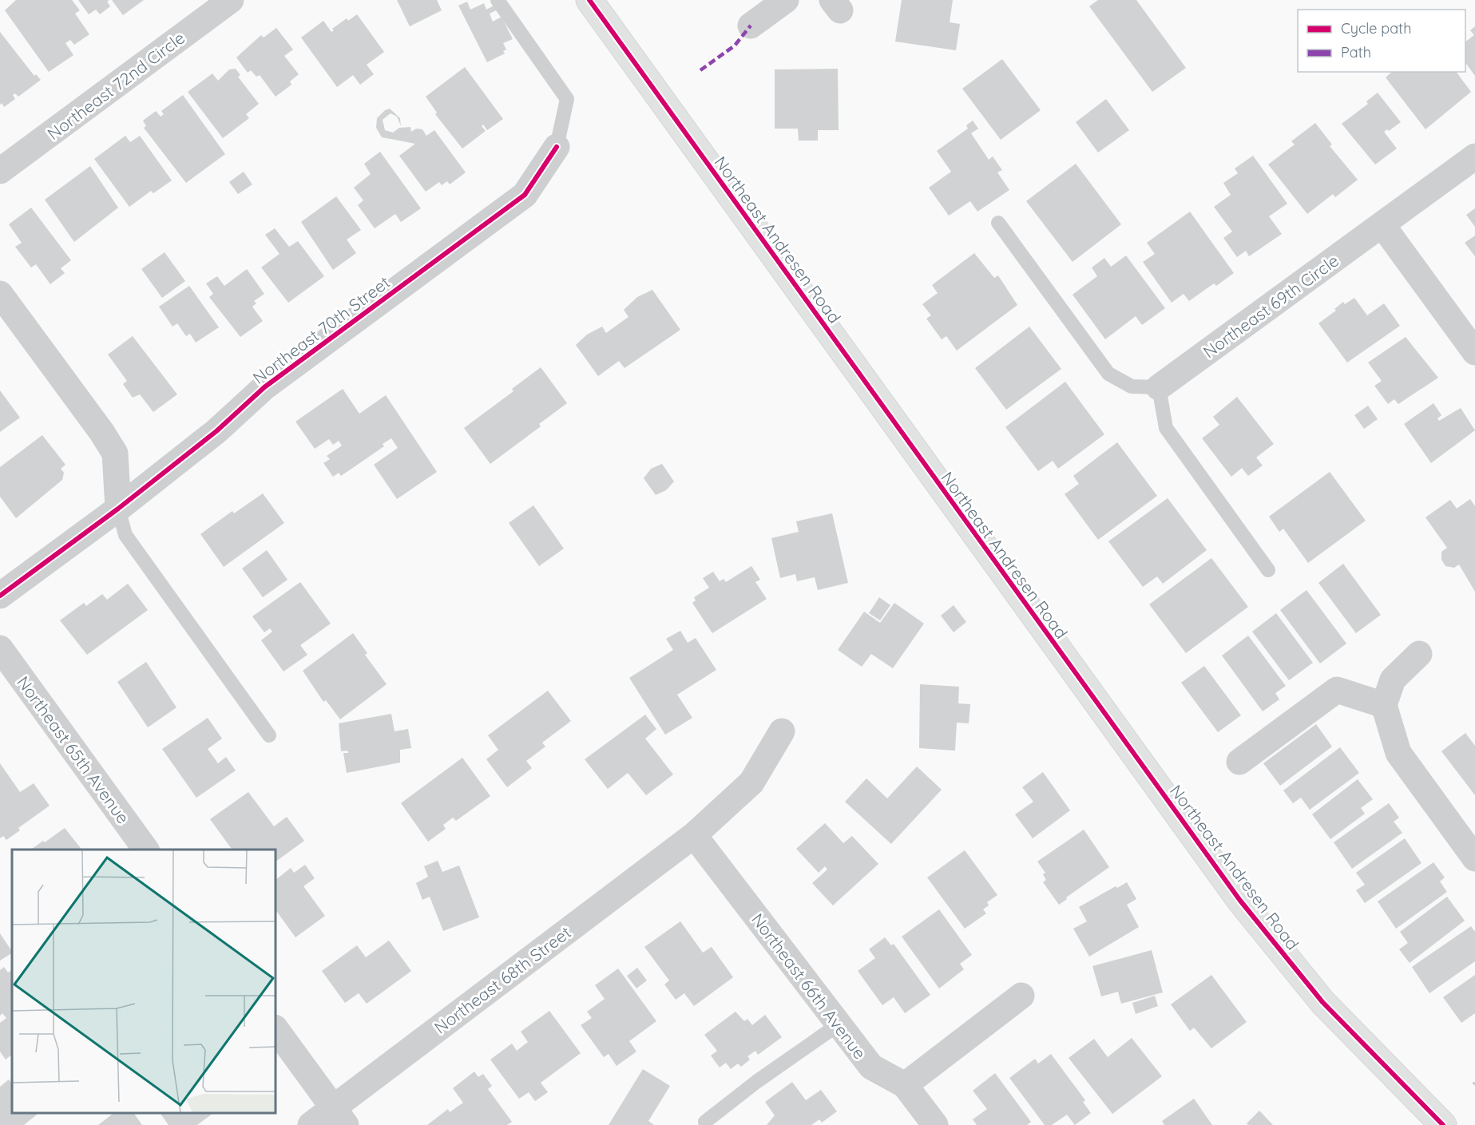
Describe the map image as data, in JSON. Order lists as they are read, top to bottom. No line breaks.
{"streets":{"main road":["Northeast Andresen Road"],"street":["Northeast 72nd Circle","Northeast 69th Circle","Northeast 70th Street","Northeast 65th Avenue","Northeast 68th Street","Northeast 66th Avenue"]},"crossings":[["Northeast 68th Street","Northeast 66th Avenue"]],"legend":["Cycle path","Path"]}
